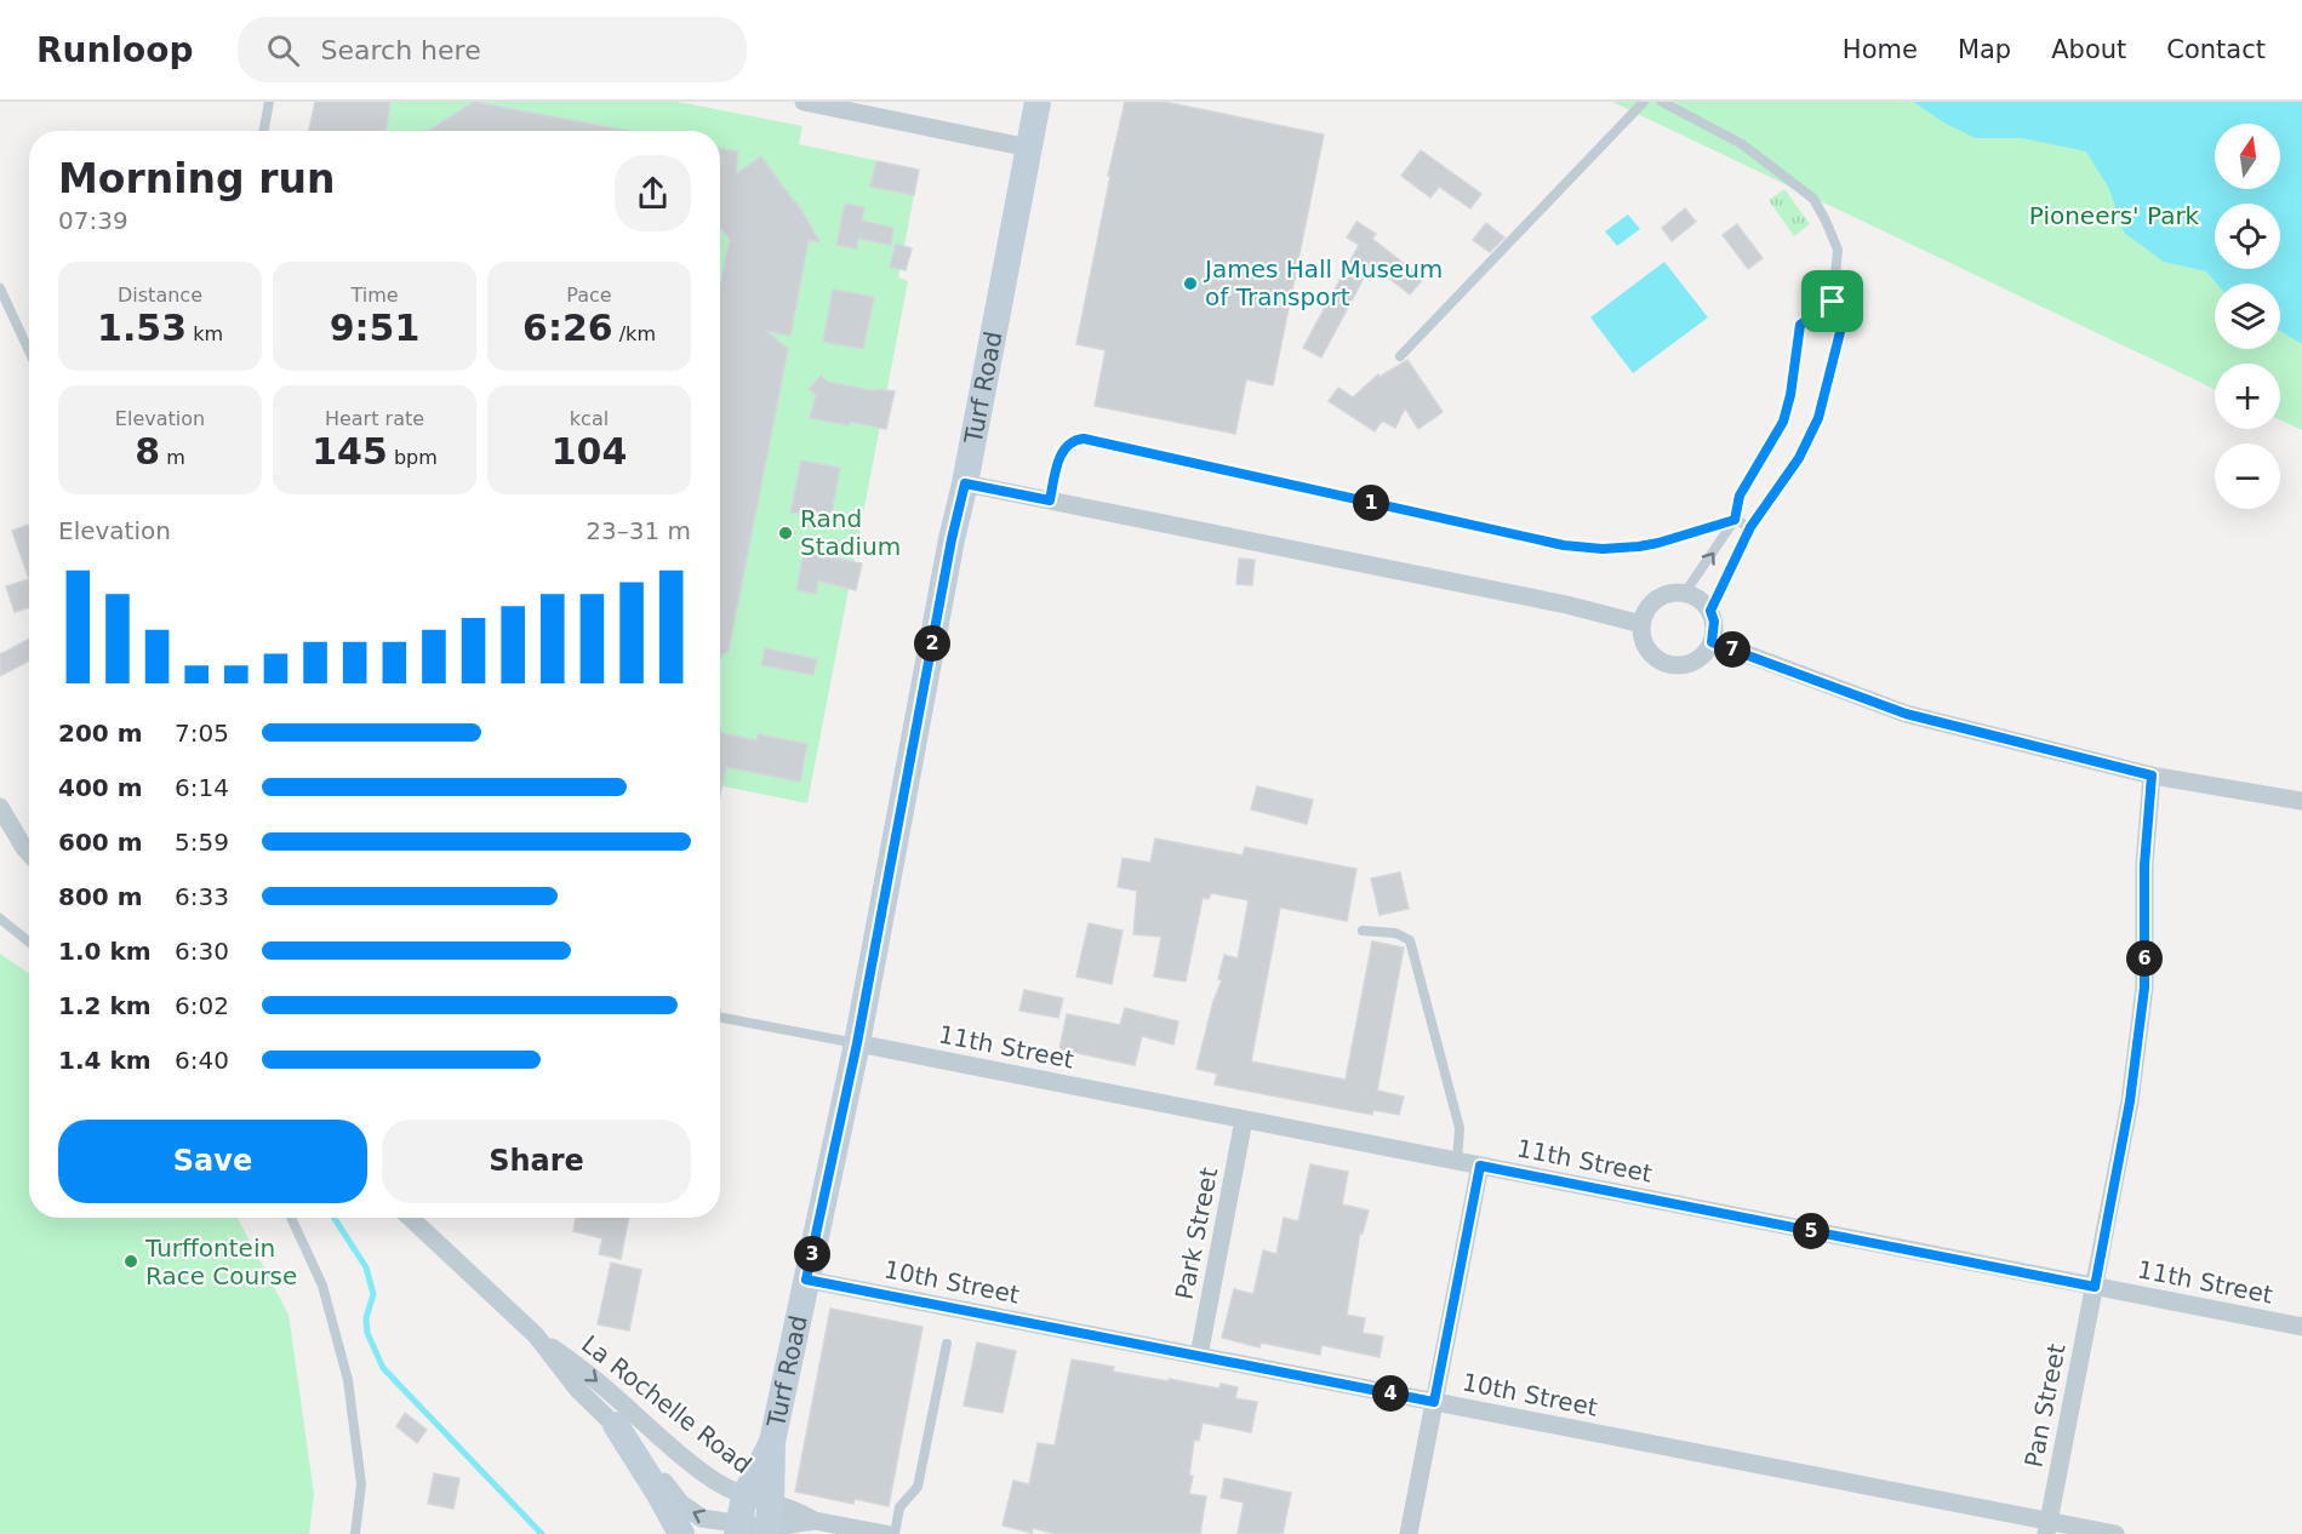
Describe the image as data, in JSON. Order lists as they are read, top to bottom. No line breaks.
{"streets":{"main road":["Turf Road"],"street":["11th Street","Park Street","10th Street","La Rochelle Road","Pan Street"]},"crossings":[["Turf Road","11th Street"],["Turf Road","10th Street"],["Turf Road","La Rochelle Road"],["11th Street","Park Street"],["11th Street","Pan Street"],["Park Street","10th Street"],["10th Street","Pan Street"]],"parks":["Pioneers' Park"],"places":["James Hall Museum of Transport","Rand Stadium","Turffontein Race Course"],"north":"top","page":{"header":"Runloop","search":"Search here","nav":["Home","Map","About","Contact"],"map_buttons":["+","−"],"heading":["Morning run","07:39"],"stats":[["Distance","1.53 km"],["Time","9:51"],["Pace","6:26 /km"],["Elevation","8 m"],["Heart rate","145 bpm"],["kcal","104"]],"pins":["1","2","7","6","5","3","4"],"chart":["Elevation","23–31 m"],"list":[{"name":"200 m","note":"7:05"},{"name":"400 m","note":"6:14"},{"name":"600 m","note":"5:59"},{"name":"800 m","note":"6:33"},{"name":"1.0 km","note":"6:30"},{"name":"1.2 km","note":"6:02"},{"name":"1.4 km","note":"6:40"}],"buttons":["Save","Share"]}}
